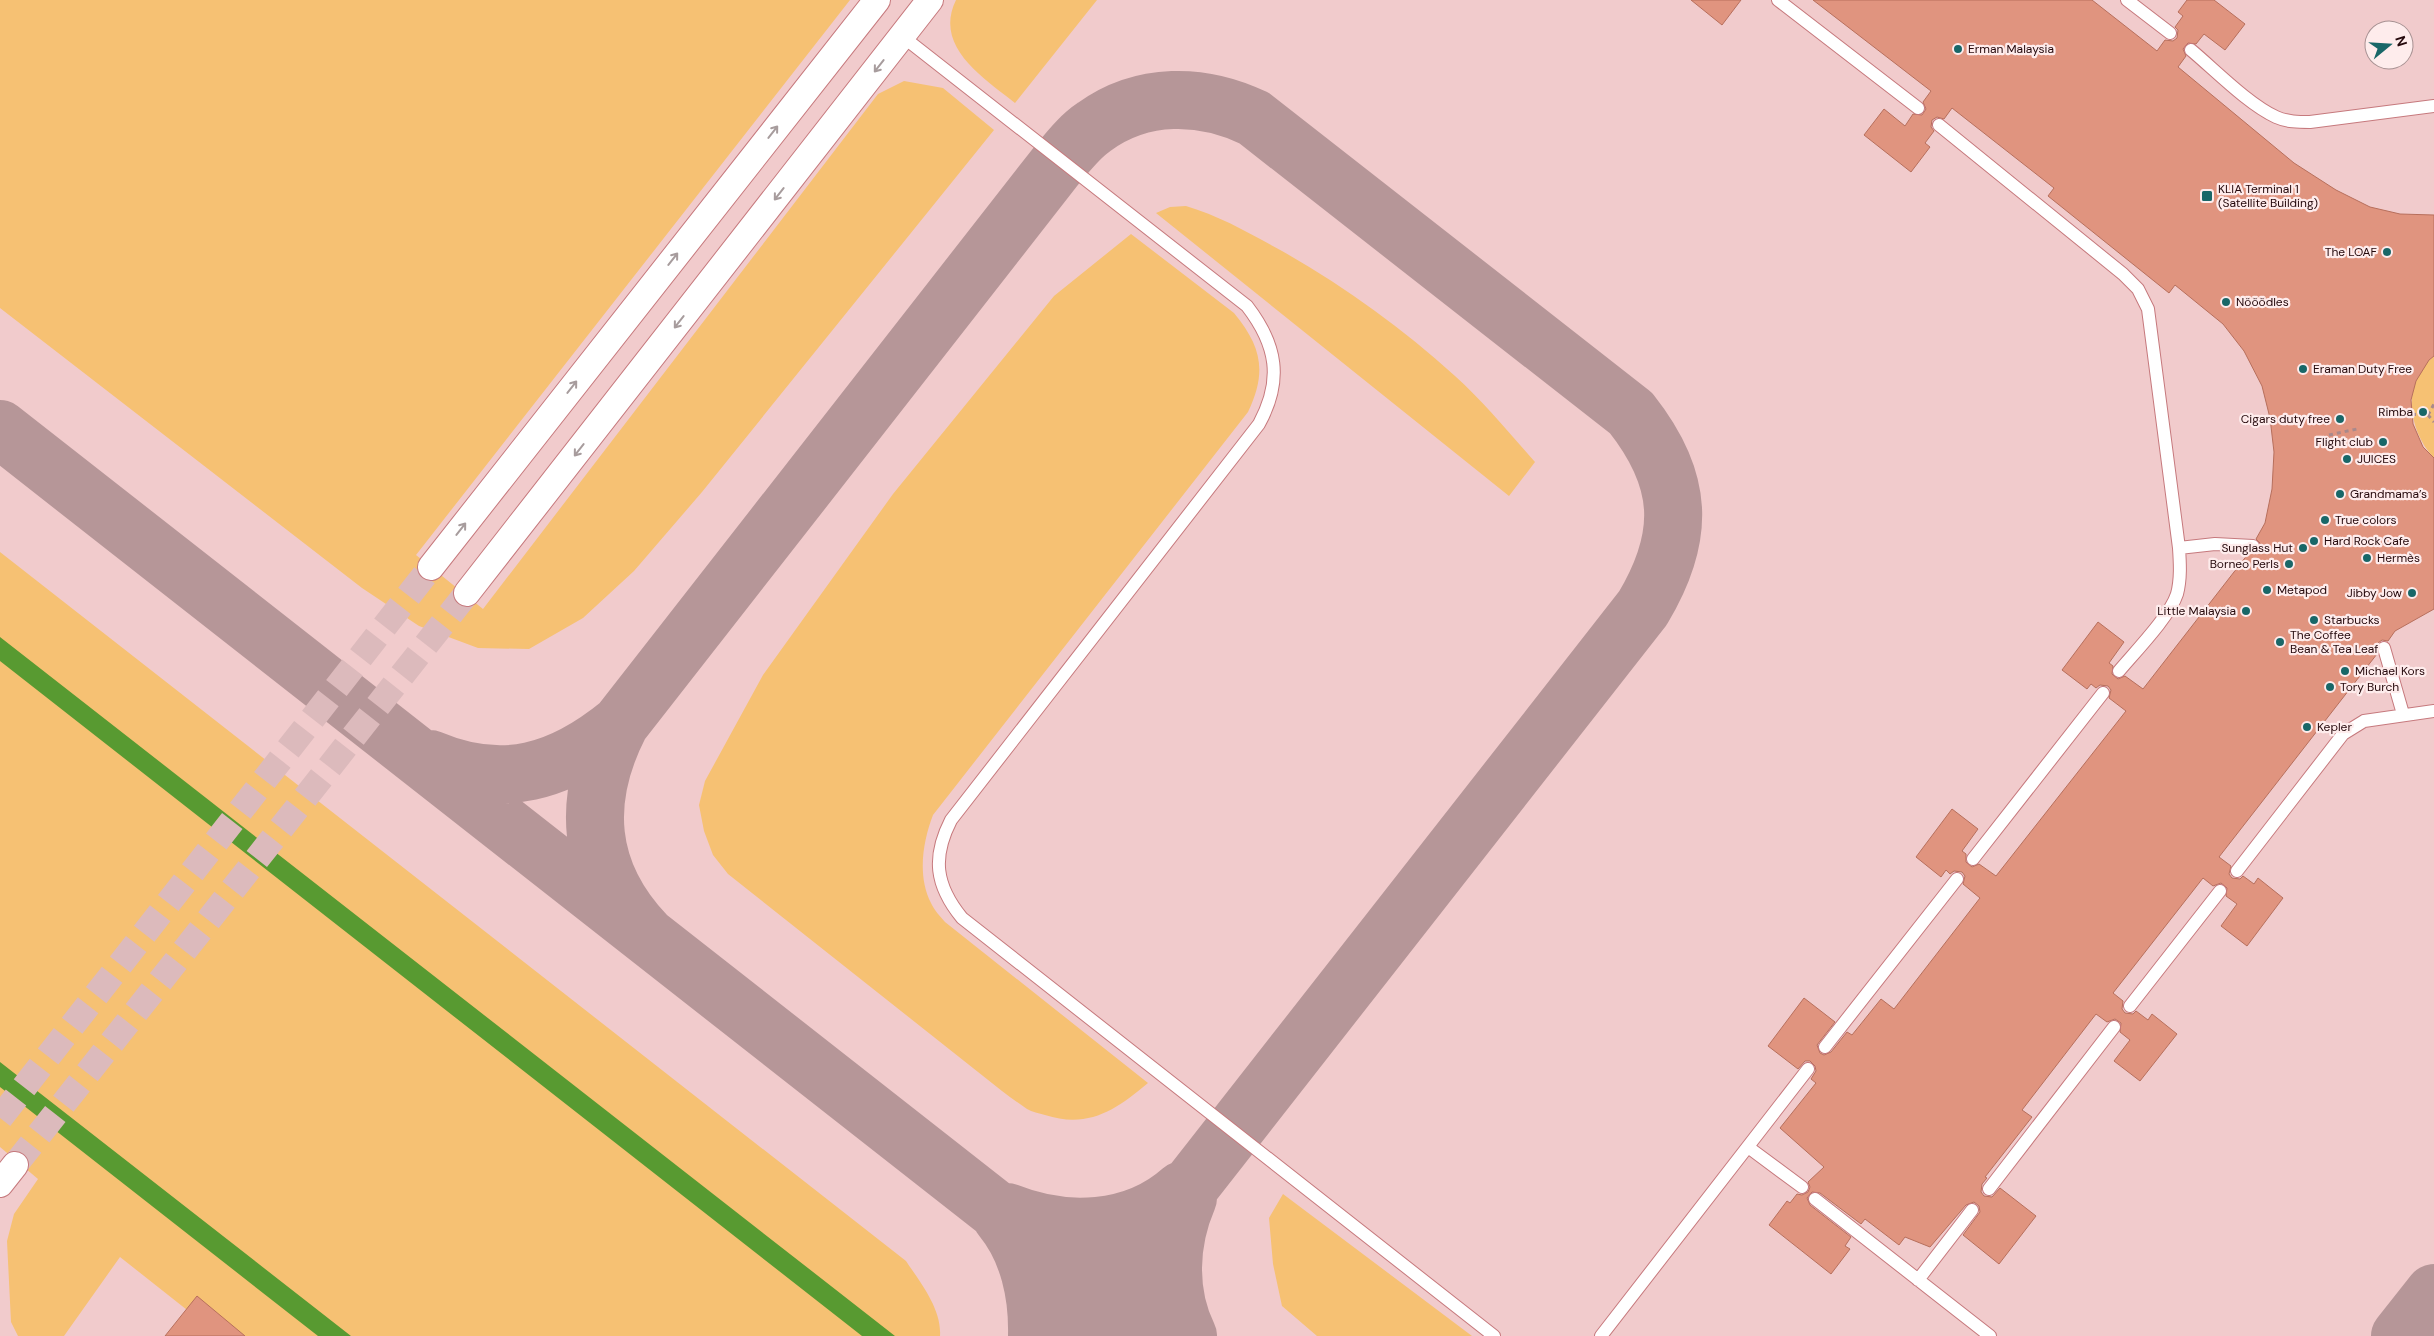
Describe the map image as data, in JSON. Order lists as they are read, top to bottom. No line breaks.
{"places":{"other":["Erman Malaysia","The LOAF","Nööödles","Eraman Duty Free","Rimba","Cigars duty free","Flight club","JUICES","Grandmama’s","True colors","Hard Rock Cafe","Sunglass Hut","Hermès","Borneo Perls","Metapod","Jibby Jow","Little Malaysia","Starbucks","The Coffee Bean & Tea Leaf","Michael Kors","Tory Burch","Kepler"],"transit":["KLIA Terminal 1 (Satellite Building)"]},"north":"right"}
